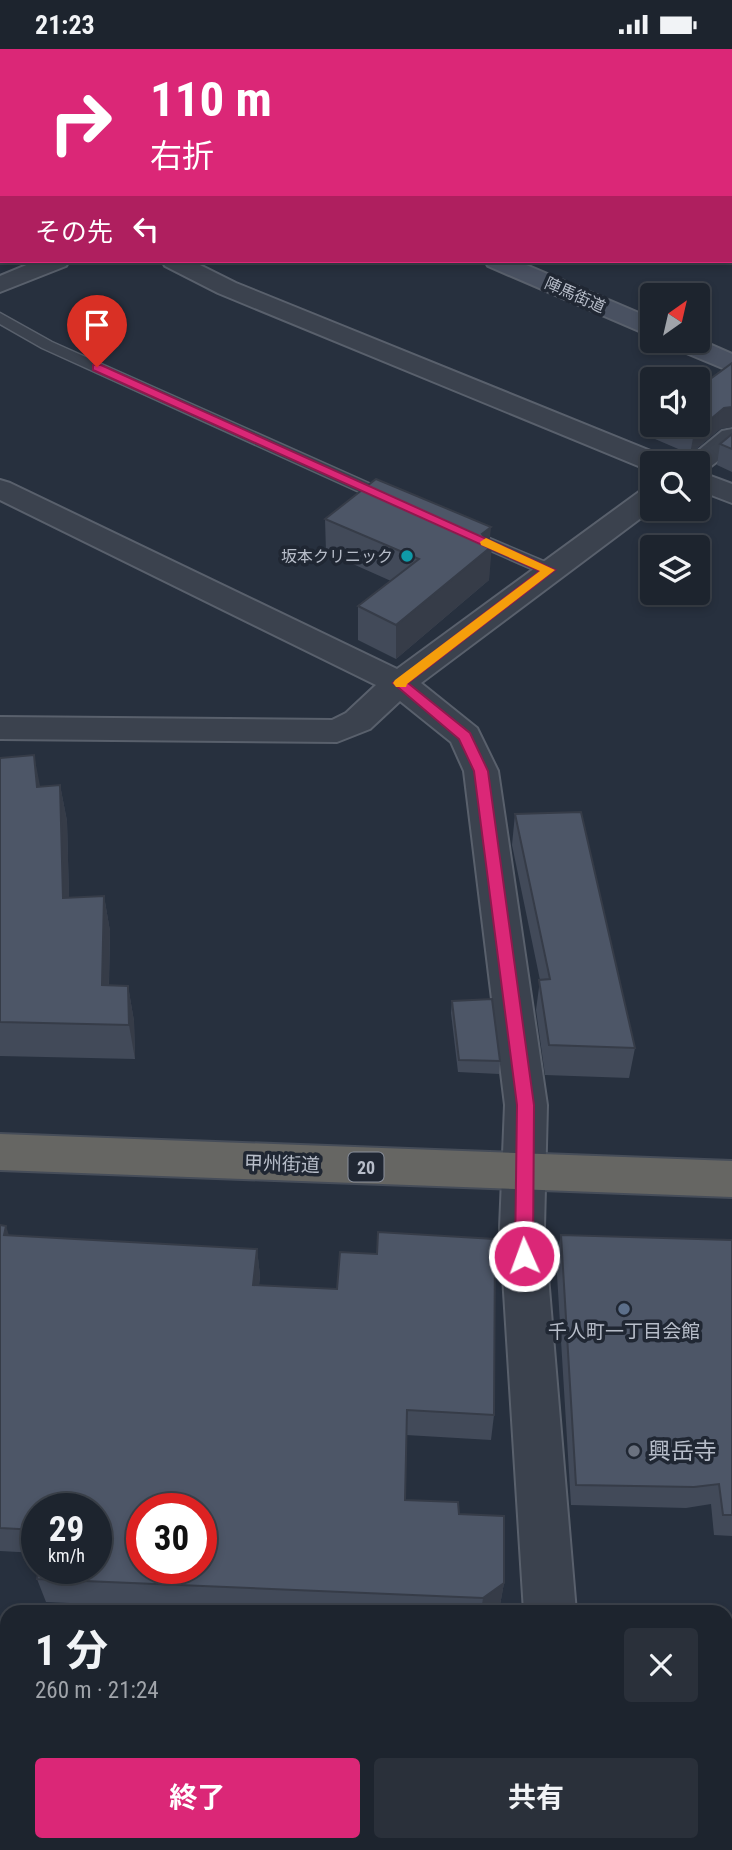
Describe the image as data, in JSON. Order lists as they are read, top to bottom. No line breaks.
{"streets":{"highway":["甲州街道","20"],"main road":["陣馬街道"]},"places":["坂本クリニック","千人町一丁目会館","興岳寺"],"north":"top right","page":{"status":"21:23","turn":["110 m","右折"],"then":"その先","speed":"29 km/h","limit":"30","heading":["1 分","260 m · 21:24"],"buttons":["終了","共有"]}}
